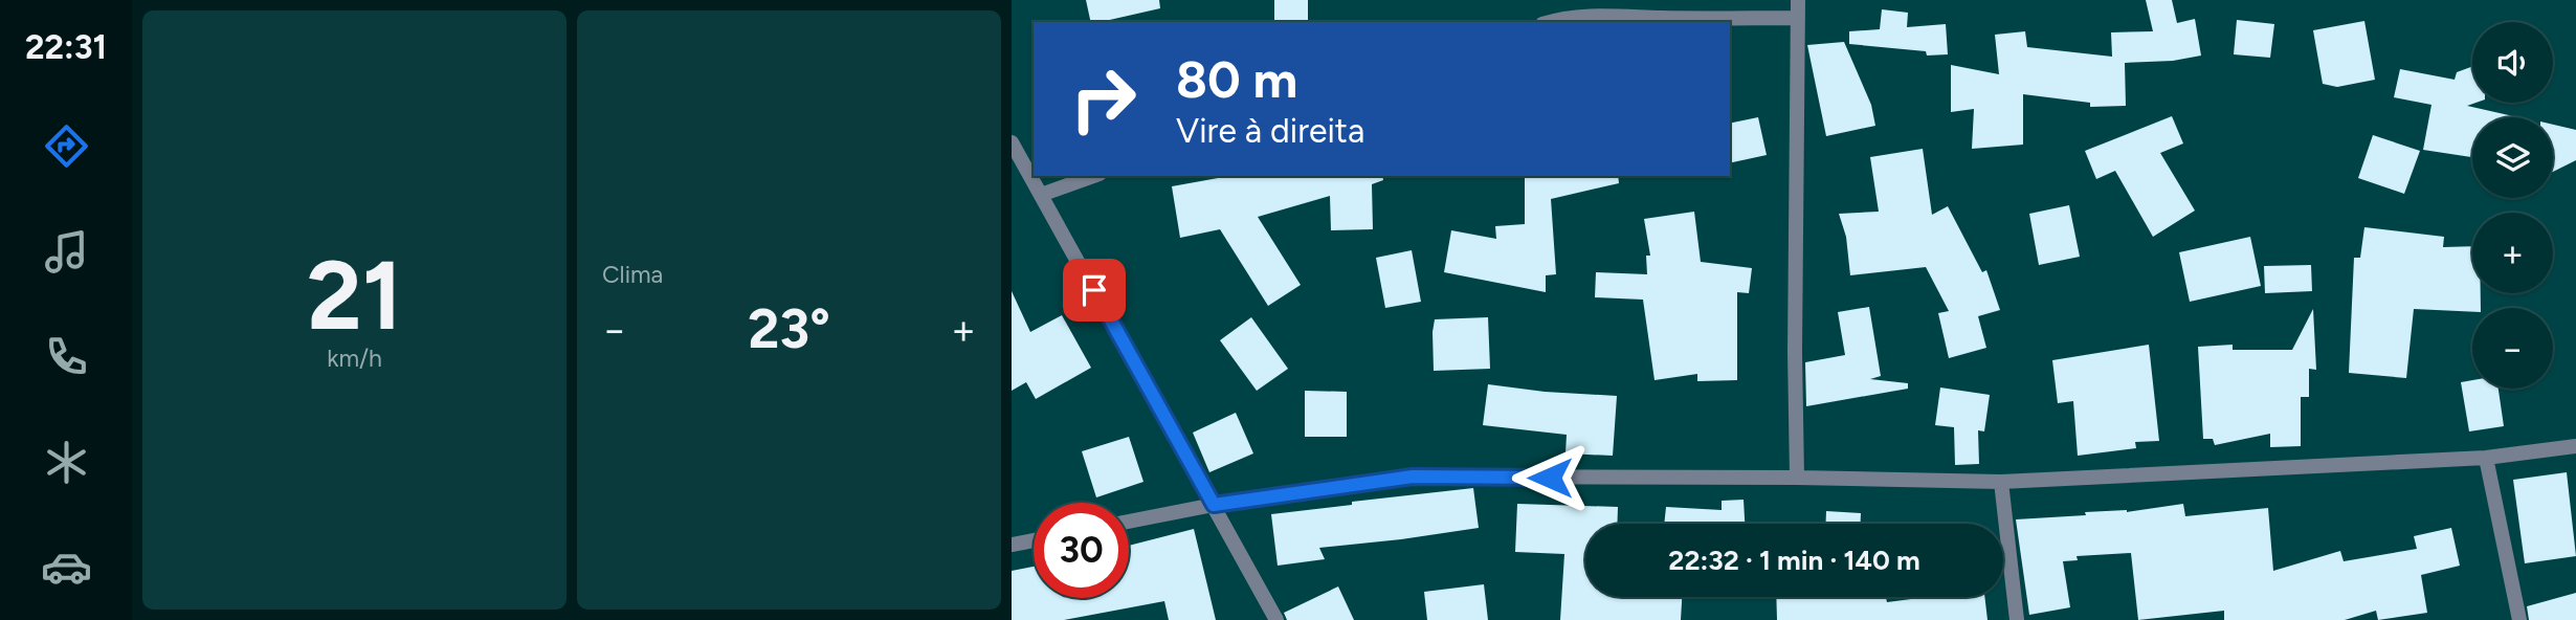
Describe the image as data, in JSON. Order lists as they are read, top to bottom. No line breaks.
{"page":{"tabs":"22:31","tile":[["21","km/h"],"Clima"],"map_buttons":["+","−"],"turn":["80 m","Vire à direita"],"heat":["−","23°","+"],"limit":"30","trip":"22:32 · 1 min · 140 m"}}
